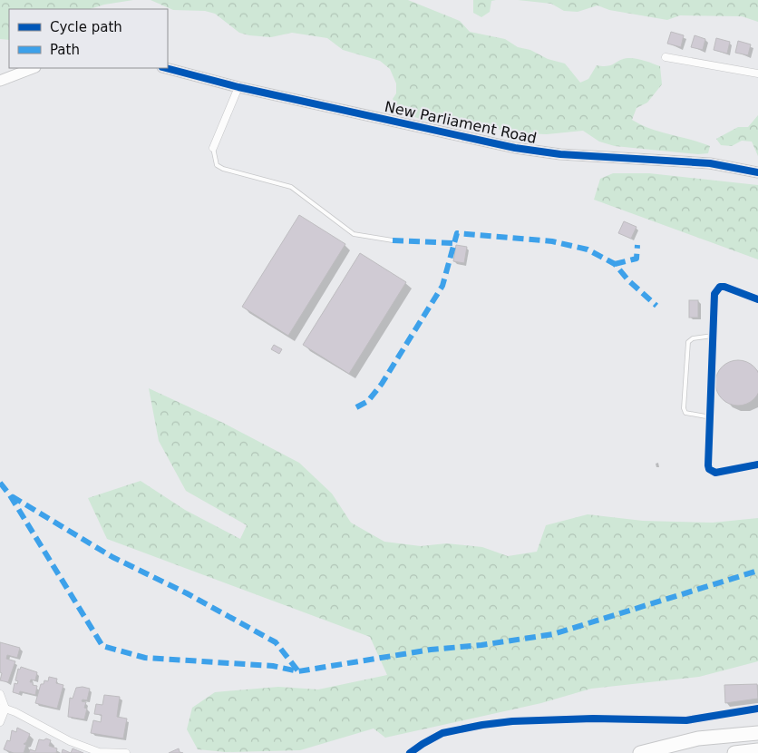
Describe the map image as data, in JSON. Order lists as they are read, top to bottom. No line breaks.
{"streets":{"street":["New Parliament Road"]},"legend":["Cycle path","Path"]}
